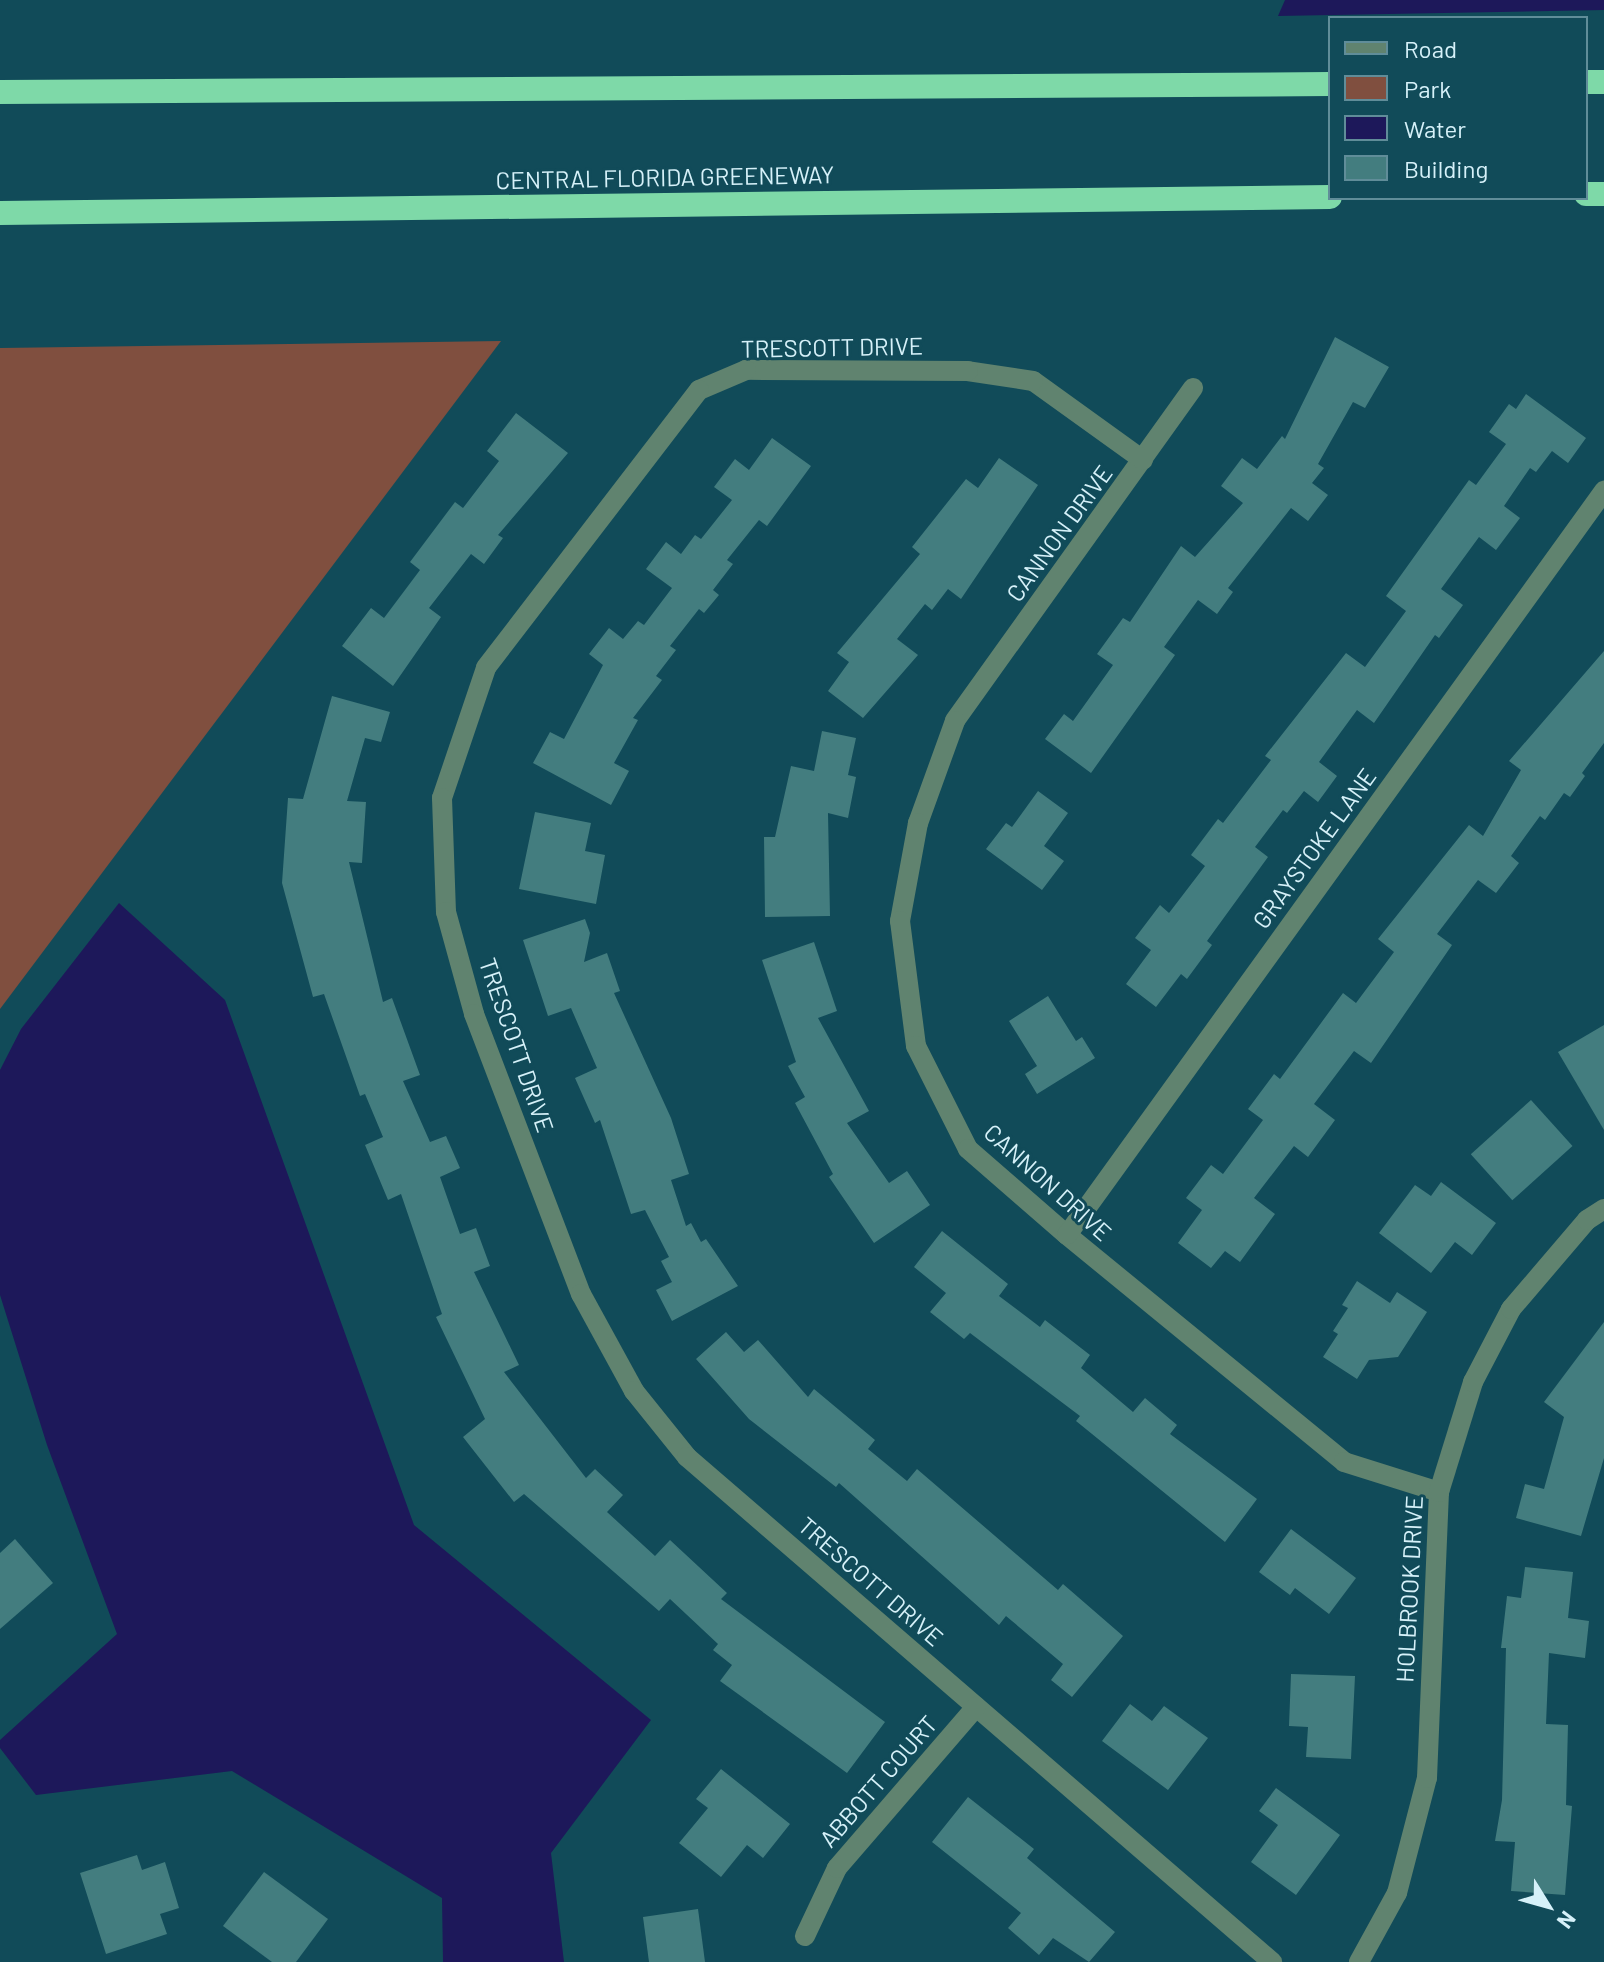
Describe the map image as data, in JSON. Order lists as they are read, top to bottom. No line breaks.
{"streets":{"highway":["CENTRAL FLORIDA GREENEWAY"],"street":["TRESCOTT DRIVE","CANNON DRIVE","GRAYSTOKE LANE","HOLBROOK DRIVE","ABBOTT COURT"]},"crossings":[["TRESCOTT DRIVE","CANNON DRIVE"],["TRESCOTT DRIVE","ABBOTT COURT"],["CANNON DRIVE","GRAYSTOKE LANE"],["CANNON DRIVE","HOLBROOK DRIVE"]],"legend":["Road","Park","Water","Building"],"north":"bottom right"}
